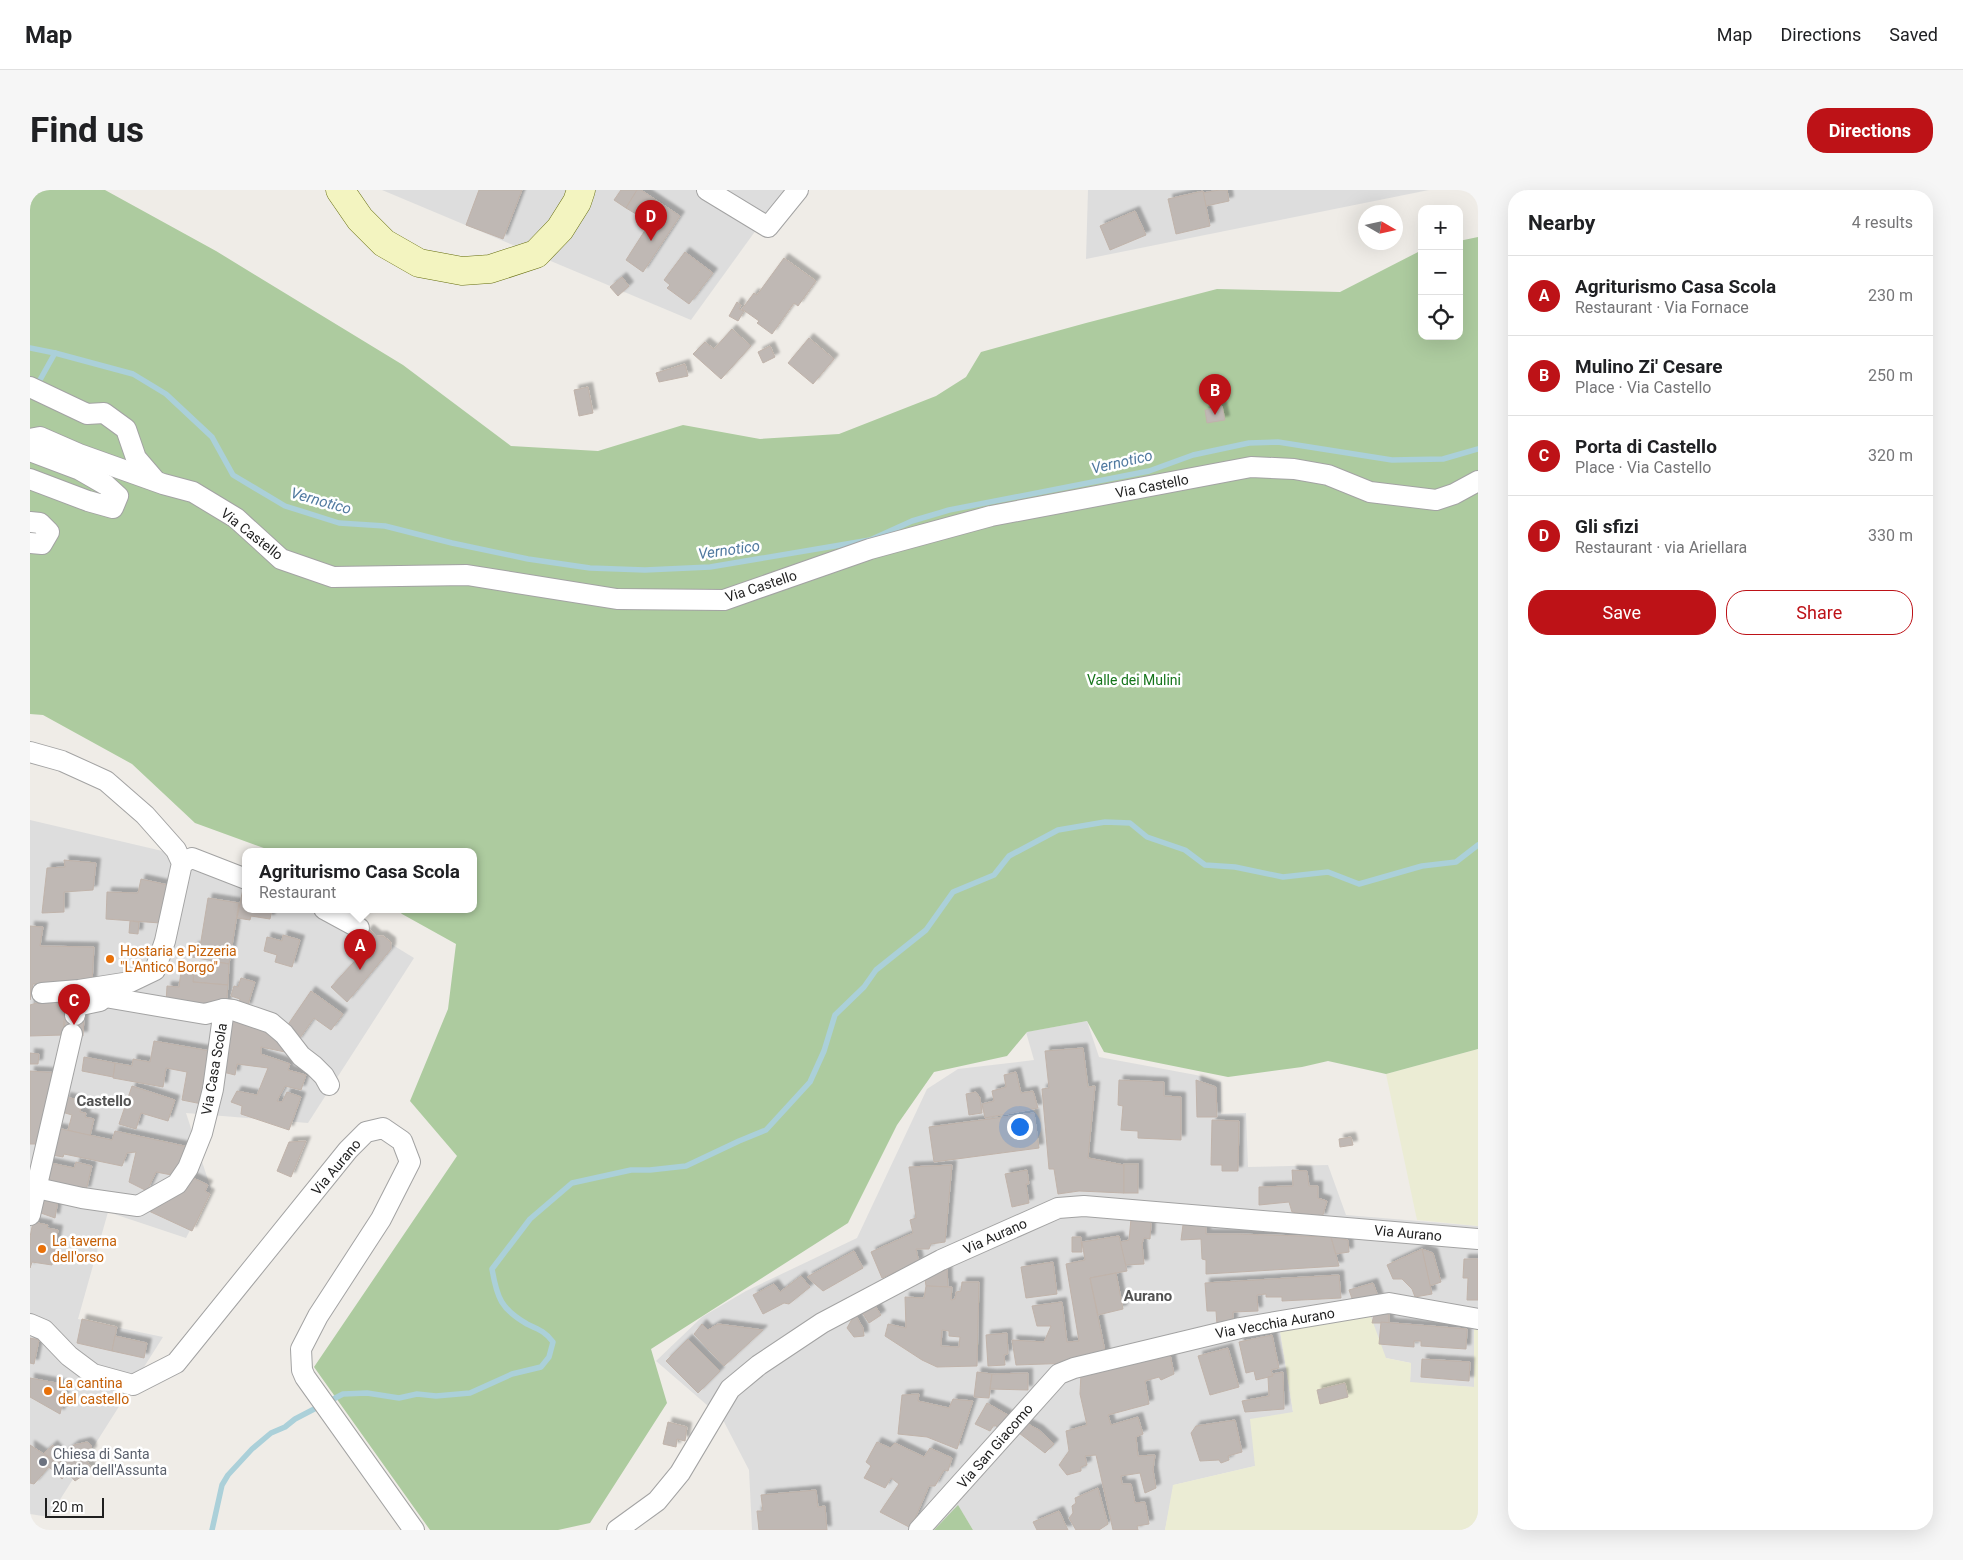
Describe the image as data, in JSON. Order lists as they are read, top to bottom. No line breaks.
{"streets":{"street":["Via Castello","Via Casa Scola","Via Aurano","Via Vecchia Aurano","Via San Giacomo"]},"crossings":[["Via Vecchia Aurano","Via San Giacomo"]],"districts":["Castello","Aurano"],"water":["Vernotico"],"parks":["Valle dei Mulini"],"places":["Hostaria e Pizzeria \"L'Antico Borgo\"","La taverna dell'orso","La cantina del castello","Chiesa di Santa Maria dell'Assunta"],"scale_bar":"20 m","north":"right","page":{"header":"Map","nav":["Map","Directions","Saved"],"buttons":["Directions",["Save","Share"]],"title":"Find us","heading":["Nearby","4 results"],"pins":["D","B","A","C"],"map_buttons":["+","−"],"list":[{"mark":"A","name":"Agriturismo Casa Scola","note":"Restaurant · Via Fornace","value":"230 m"},{"mark":"B","name":"Mulino Zi' Cesare","note":"Place · Via Castello","value":"250 m"},{"mark":"C","name":"Porta di Castello","note":"Place · Via Castello","value":"320 m"},{"mark":"D","name":"Gli sfizi","note":"Restaurant · via Ariellara","value":"330 m"}],"popup":["Agriturismo Casa Scola","Restaurant"],"scale":"20 m"}}
